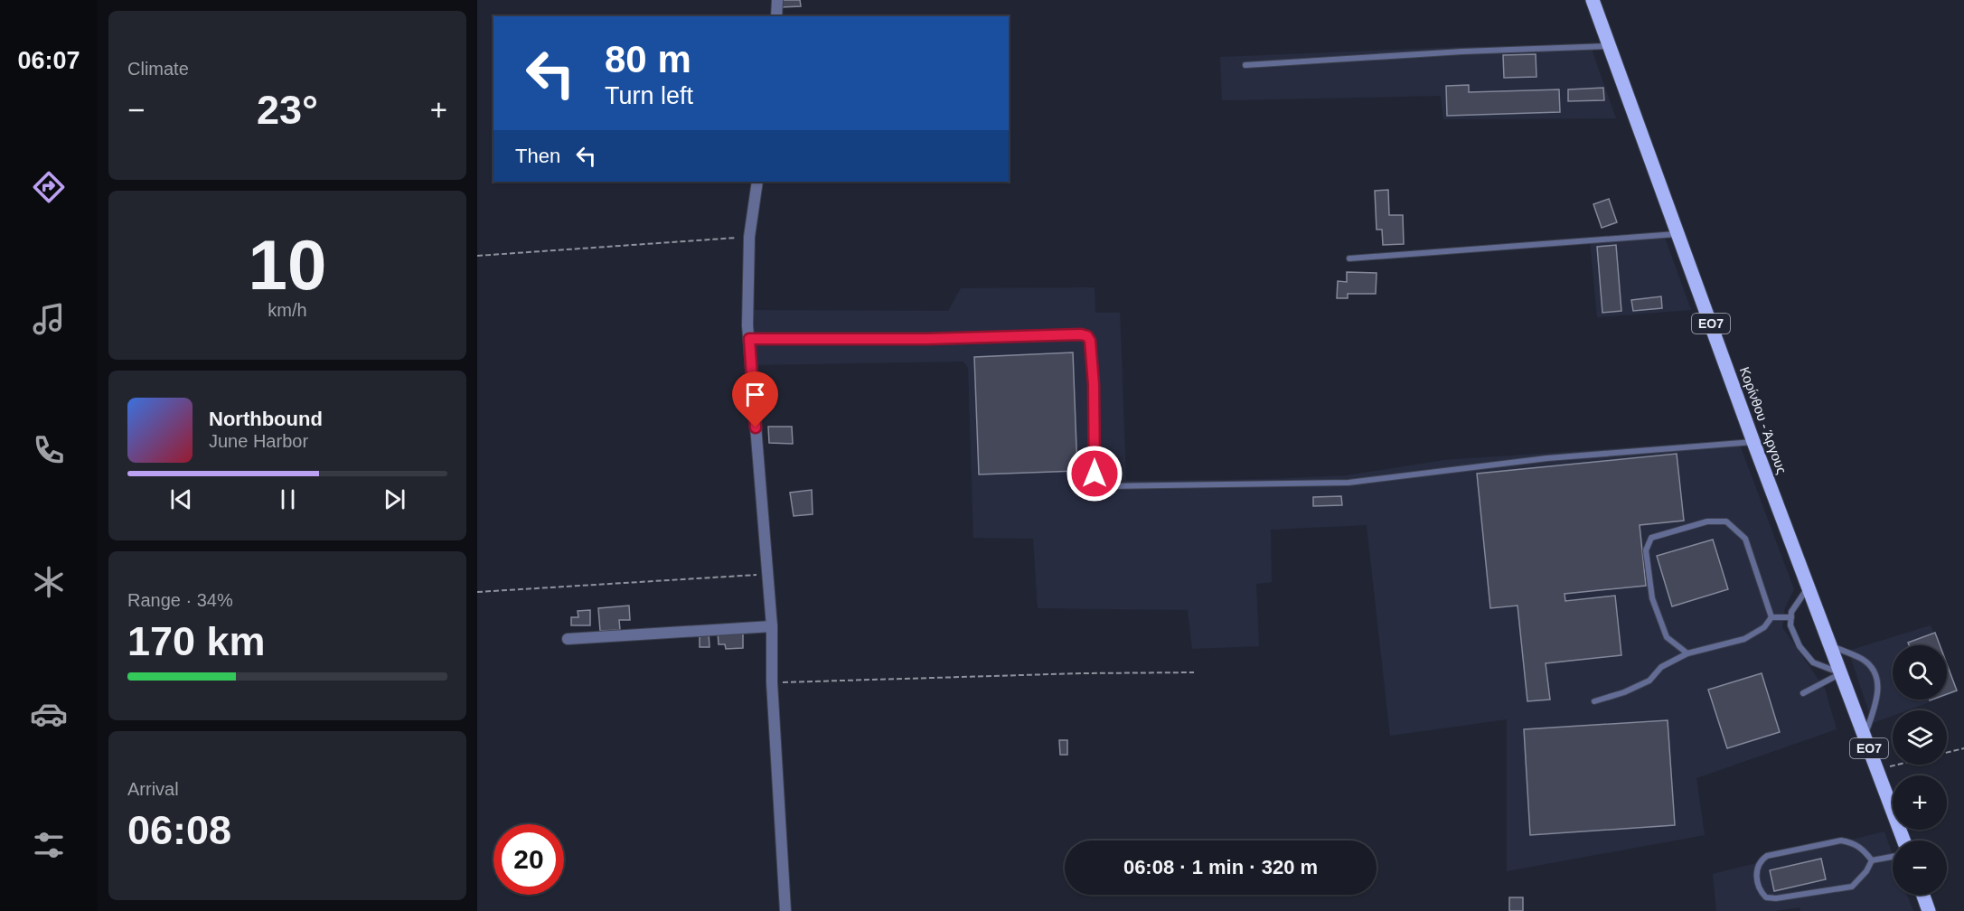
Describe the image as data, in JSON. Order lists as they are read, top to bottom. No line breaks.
{"streets":{"main road":["ΕΟ7","Κορίνθου - Άργους"]},"page":{"tabs":"06:07","tile":["Climate",["10","km/h"],["Range · 34%","170 km"],["Arrival","06:08"]],"turn":["80 m","Turn left"],"heat":["−","23°","+"],"then":"Then","song":["Northbound","June Harbor"],"map_buttons":["+","−"],"limit":"20","trip":"06:08 · 1 min · 320 m"}}
